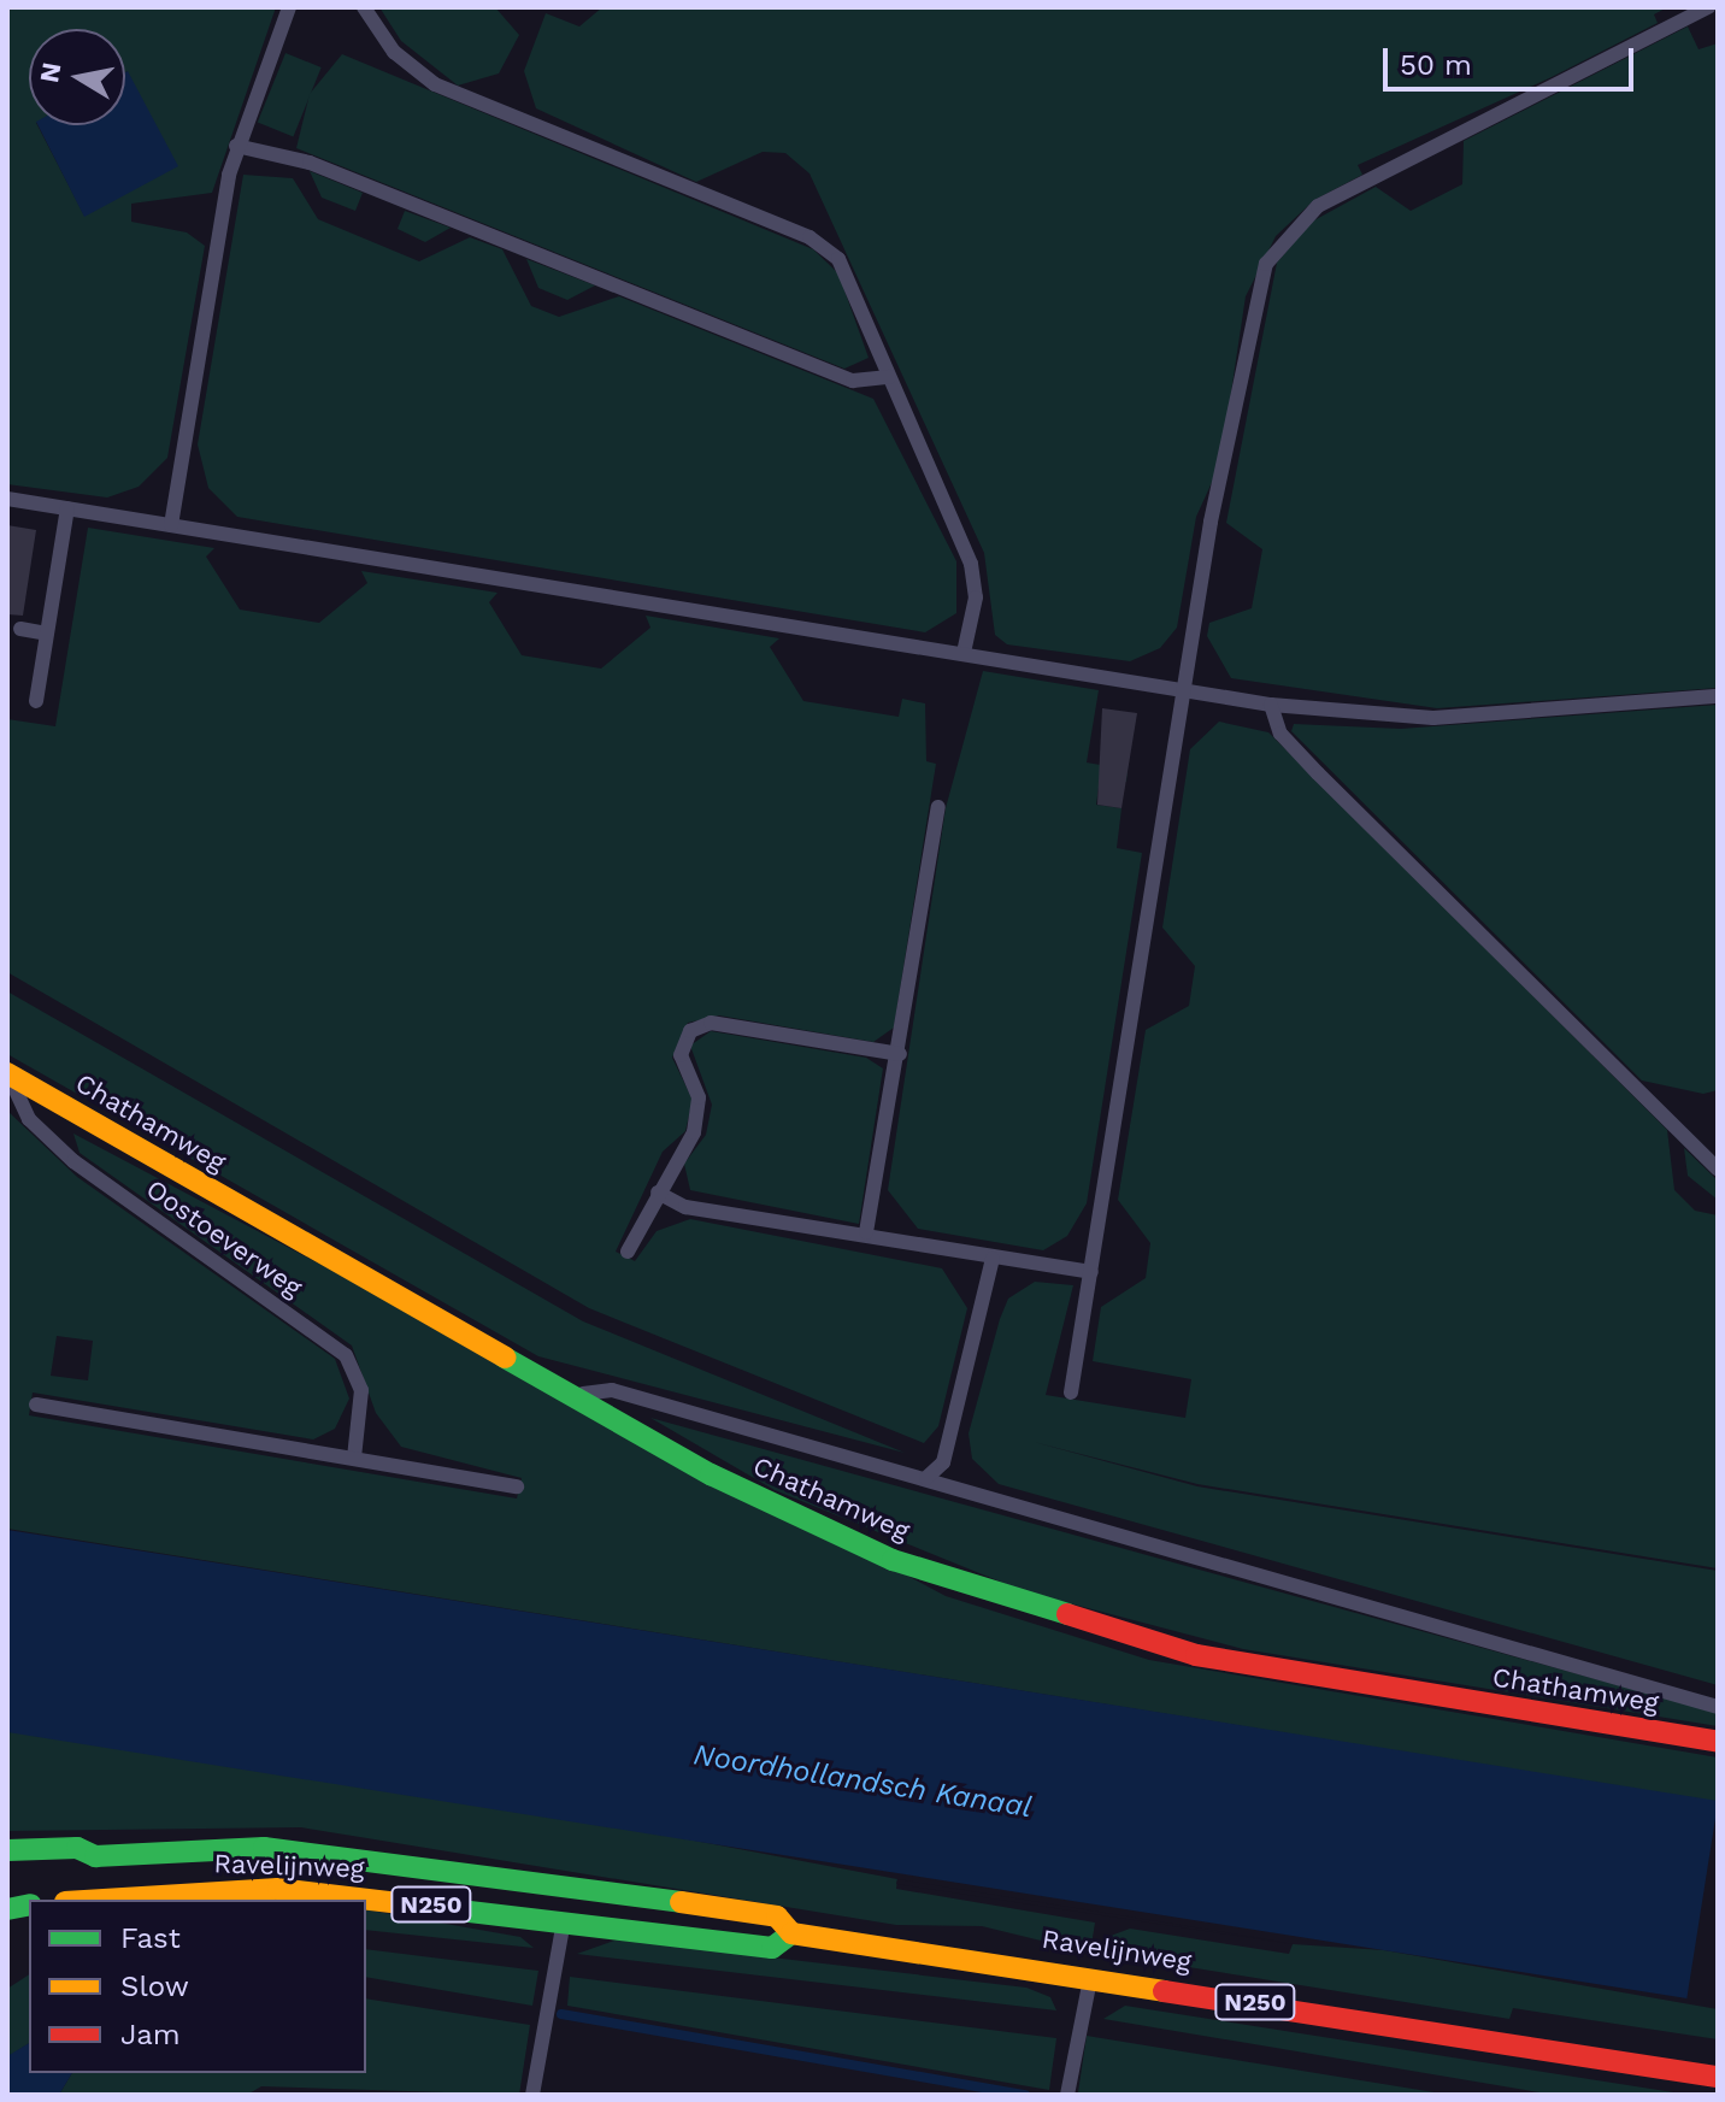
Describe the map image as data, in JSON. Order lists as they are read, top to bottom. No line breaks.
{"streets":{"main road":["Chathamweg","Ravelijnweg","N250"],"lane":["Oostoeverweg"]},"crossings":[["Chathamweg","Oostoeverweg"]],"water":["Noordhollandsch Kanaal"],"legend":["Fast","Slow","Jam"],"scale_bar":"50 m","north":"left"}
